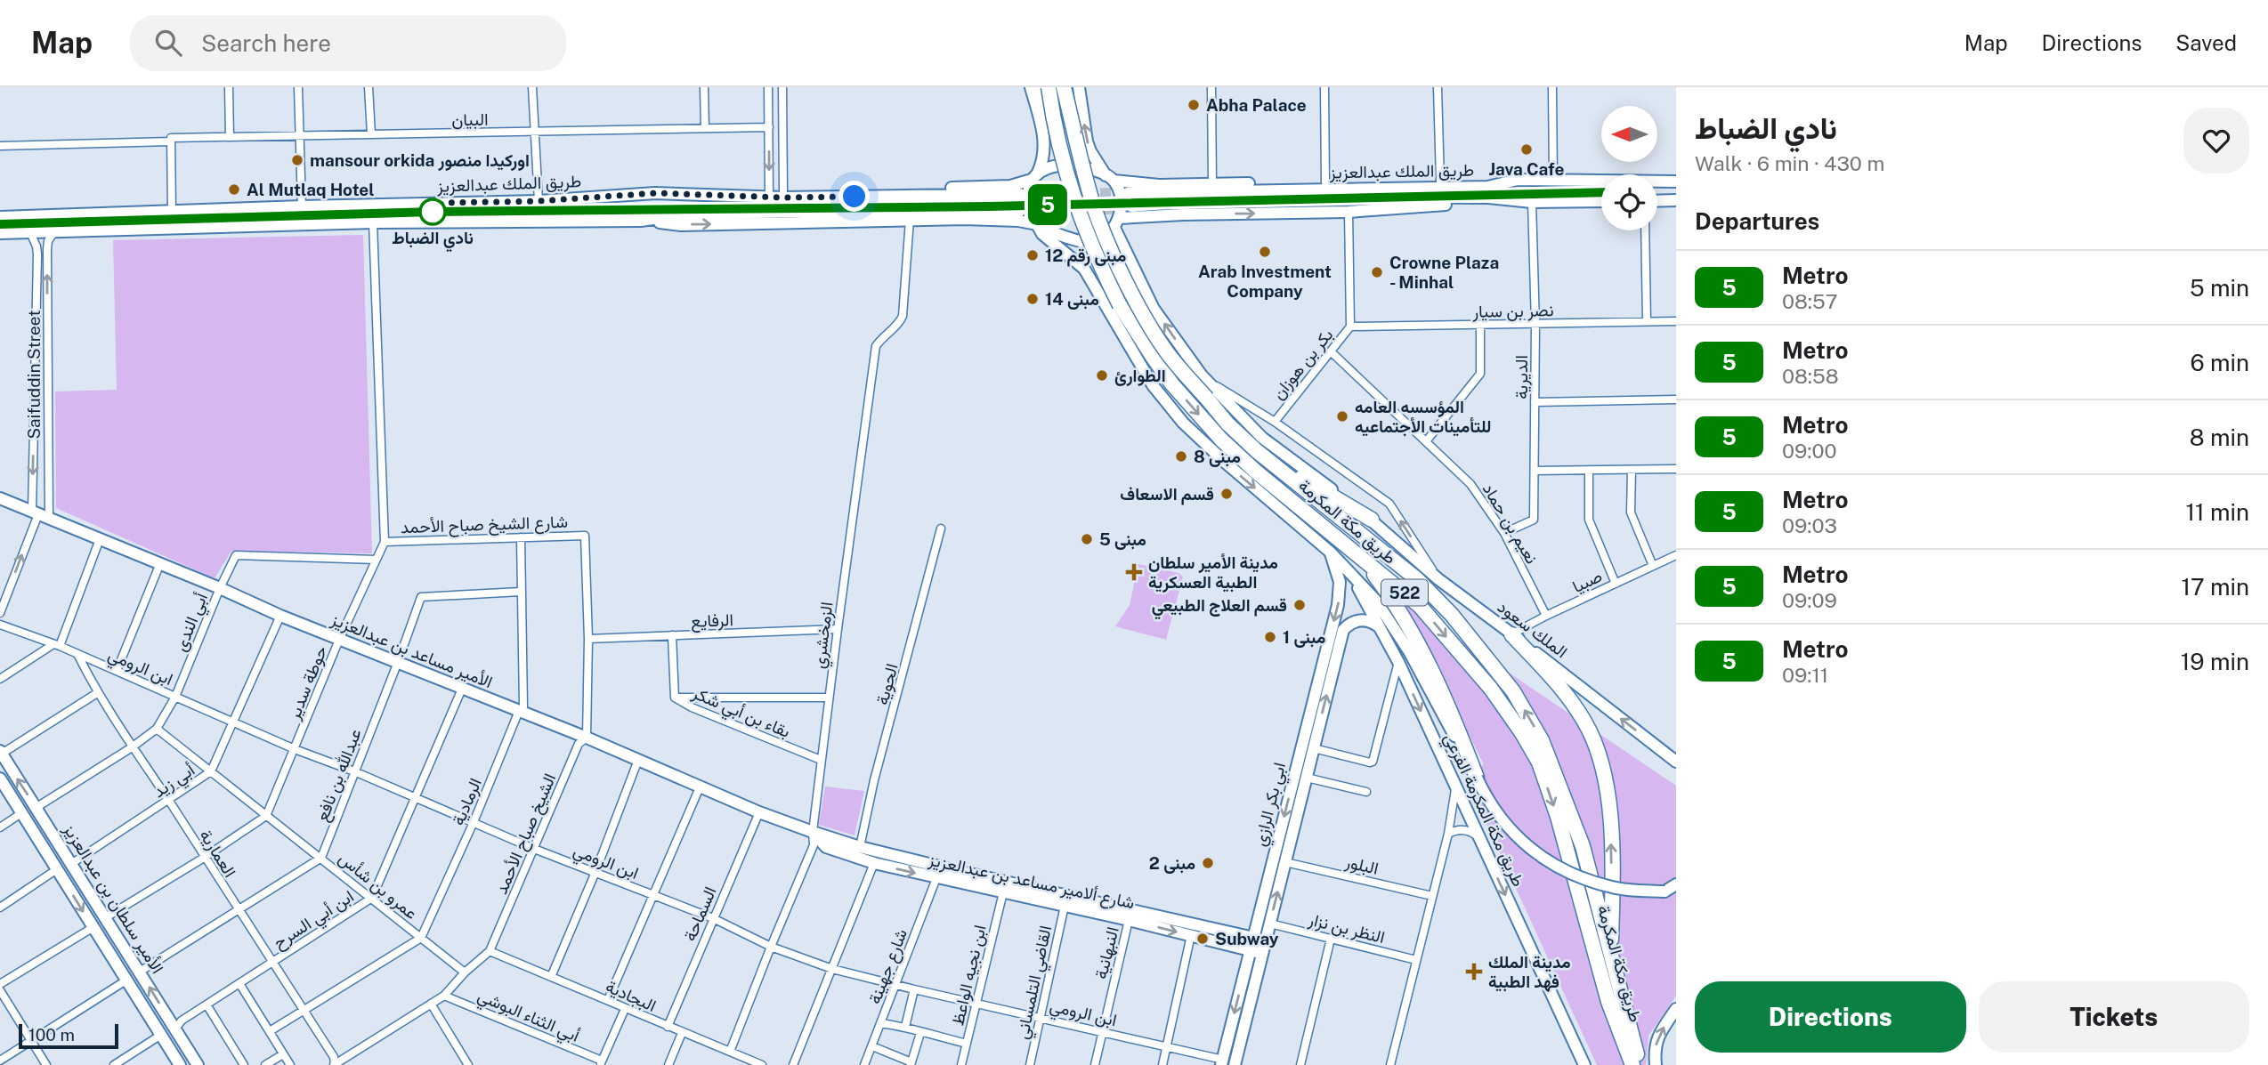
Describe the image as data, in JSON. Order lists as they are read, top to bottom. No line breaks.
{"streets":{"highway":["طريق مكة المكرمة","522"],"main road":["طريق الملك عبدالعزيز","الملك سعود","الأمير مساعد بن عبدالعزيز","ابي بكر الرازي","طريق مكة المكرمة الفرعي","شارع ألامير مساعد بن عبدالعزيز","الأمير سلطان بن عبدالعزيز"],"street":["البيان","نصر بن سيار","بكر بن هوزان","Saifuddin Street","الديرية","نعيم بن حماد","شارع الشيخ صباح الأحمد","صبيا","الرفايع","أبي الندى","الزمخشري","ابن الرومي","حوطة سدير","الحوية","بقاء بن أبي شكر","عبدالله بن نافع","أبي زيد","الرمادية","الشيخ صباح الأحمد","العمارية","البلور","عمرو بن شأس","السماحة","ابن أبي السرح","النظر بن نزار","النبهانية","شارع جهينة","ابن نجيه الواعظ","القاضي التلمساني","البجادية","أبي الثناء البوشي"]},"crossings":[["طريق الملك عبدالعزيز","الديرية"],["نصر بن سيار","بكر بن هوزان"],["نصر بن سيار","الديرية"],["بكر بن هوزان","نعيم بن حماد"],["Saifuddin Street","الأمير مساعد بن عبدالعزيز"],["الديرية","نعيم بن حماد"],["نعيم بن حماد","صبيا"],["شارع الشيخ صباح الأحمد","الرفايع"],["شارع الشيخ صباح الأحمد","حوطة سدير"],["شارع الشيخ صباح الأحمد","الرمادية"],["صبيا","الملك سعود"],["الرفايع","الزمخشري"],["الرفايع","بقاء بن أبي شكر"],["أبي الندى","الأمير مساعد بن عبدالعزيز"],["أبي الندى","ابن الرومي"],["أبي الندى","حوطة سدير"],["أبي الندى","العمارية"],["أبي الندى","عمرو بن شأس"],["أبي الندى","الأمير سلطان بن عبدالعزيز"],["الزمخشري","الأمير مساعد بن عبدالعزيز"],["الزمخشري","ابن الرومي"],["الزمخشري","بقاء بن أبي شكر"],["الزمخشري","شارع ألامير مساعد بن عبدالعزيز"],["الزمخشري","البجادية"],["الأمير مساعد بن عبدالعزيز","حوطة سدير"],["الأمير مساعد بن عبدالعزيز","الحوية"],["الأمير مساعد بن عبدالعزيز","عبدالله بن نافع"],["الأمير مساعد بن عبدالعزيز","أبي زيد"],["الأمير مساعد بن عبدالعزيز","الرمادية"],["الأمير مساعد بن عبدالعزيز","الشيخ صباح الأحمد"],["الأمير مساعد بن عبدالعزيز","شارع ألامير مساعد بن عبدالعزيز"],["الأمير مساعد بن عبدالعزيز","السماحة"],["الأمير مساعد بن عبدالعزيز","ابن أبي السرح"],["ابن الرومي","حوطة سدير"],["ابن الرومي","عبدالله بن نافع"],["ابن الرومي","أبي زيد"],["ابن الرومي","الرمادية"],["ابن الرومي","ابي بكر الرازي"],["ابن الرومي","الشيخ صباح الأحمد"],["ابن الرومي","العمارية"],["ابن الرومي","السماحة"],["ابن الرومي","ابن أبي السرح"],["ابن الرومي","النبهانية"],["ابن الرومي","شارع جهينة"],["ابن الرومي","ابن نجيه الواعظ"],["ابن الرومي","القاضي التلمساني"],["حوطة سدير","عمرو بن شأس"],["عبدالله بن نافع","الرمادية"],["عبدالله بن نافع","عمرو بن شأس"],["أبي زيد","العمارية"],["أبي زيد","عمرو بن شأس"],["أبي زيد","الأمير سلطان بن عبدالعزيز"],["الرمادية","عمرو بن شأس"],["ابي بكر الرازي","طريق مكة المكرمة الفرعي"],["ابي بكر الرازي","البلور"],["ابي بكر الرازي","شارع ألامير مساعد بن عبدالعزيز"],["ابي بكر الرازي","النظر بن نزار"],["الشيخ صباح الأحمد","العمارية"],["الشيخ صباح الأحمد","عمرو بن شأس"],["الشيخ صباح الأحمد","البجادية"],["الشيخ صباح الأحمد","أبي الثناء البوشي"],["العمارية","ابن أبي السرح"],["شارع ألامير مساعد بن عبدالعزيز","النبهانية"],["شارع ألامير مساعد بن عبدالعزيز","شارع جهينة"],["شارع ألامير مساعد بن عبدالعزيز","ابن نجيه الواعظ"],["شارع ألامير مساعد بن عبدالعزيز","القاضي التلمساني"],["عمرو بن شأس","ابن أبي السرح"],["الأمير سلطان بن عبدالعزيز","ابن أبي السرح"],["السماحة","البجادية"]],"one_way":["الملك سعود"],"places":{"other":["Abha Palace","Java Cafe","mansour orkida اوركيدا منصور","Al Mutlaq Hotel","نادي الضباط","Arab Investment Company","مبنى رقم 12","Crowne Plaza - Minhal","مبنى 14","الطوارئ","المؤسسه العامه للتأمينات الأجتماعيه","مبنى 8","قسم الاسعاف","مبنى 5","قسم العلاج الطبيعي","مبنى 1","مبنى 2","Subway"],"health":["مدينة الأمير سلطان الطبية العسكرية","مدينة الملك فهد الطبية"]},"lines":["metro line 5"],"scale_bar":"100 m","north":"left","page":{"header":"Map","search":"Search here","nav":["Map","Directions","Saved"],"on_map":"5","heading":[["نادي الضباط","Walk · 6 min · 430 m"],"Departures"],"list":[{"mark":"5","name":"Metro","note":"08:57","value":"5 min"},{"mark":"5","name":"Metro","note":"08:58","value":"6 min"},{"mark":"5","name":"Metro","note":"09:00","value":"8 min"},{"mark":"5","name":"Metro","note":"09:03","value":"11 min"},{"mark":"5","name":"Metro","note":"09:09","value":"17 min"},{"mark":"5","name":"Metro","note":"09:11","value":"19 min"}],"buttons":["Directions","Tickets"],"scale":"100 m"}}
